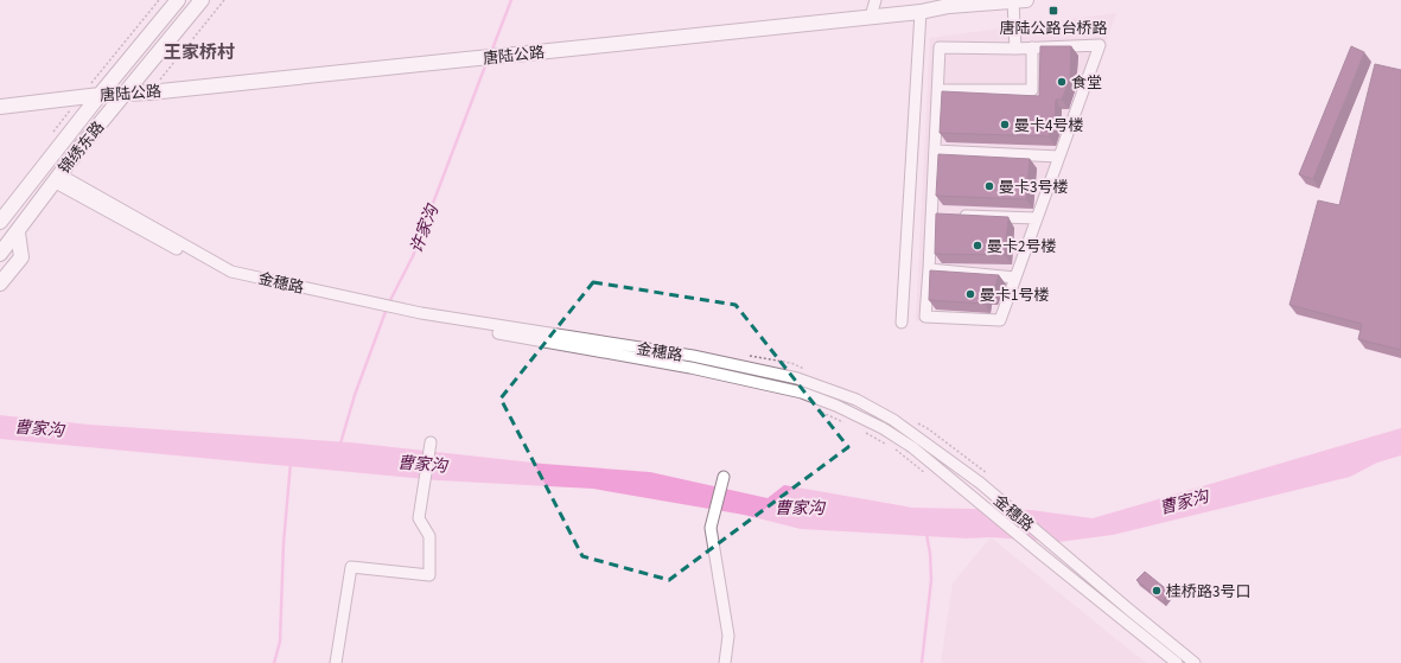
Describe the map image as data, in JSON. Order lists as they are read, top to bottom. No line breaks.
{"streets":{"main road":["唐陆公路","锦绣东路"],"street":["金穗路"]},"crossings":[["唐陆公路","锦绣东路"],["锦绣东路","金穗路"]],"districts":["王家桥村"],"water":["许家沟","曹家沟"],"places":{"transit":["唐陆公路台桥路"],"other":["食堂","曼卡4号楼","曼卡3号楼","曼卡2号楼","曼卡1号楼","桂桥路3号口"]}}
